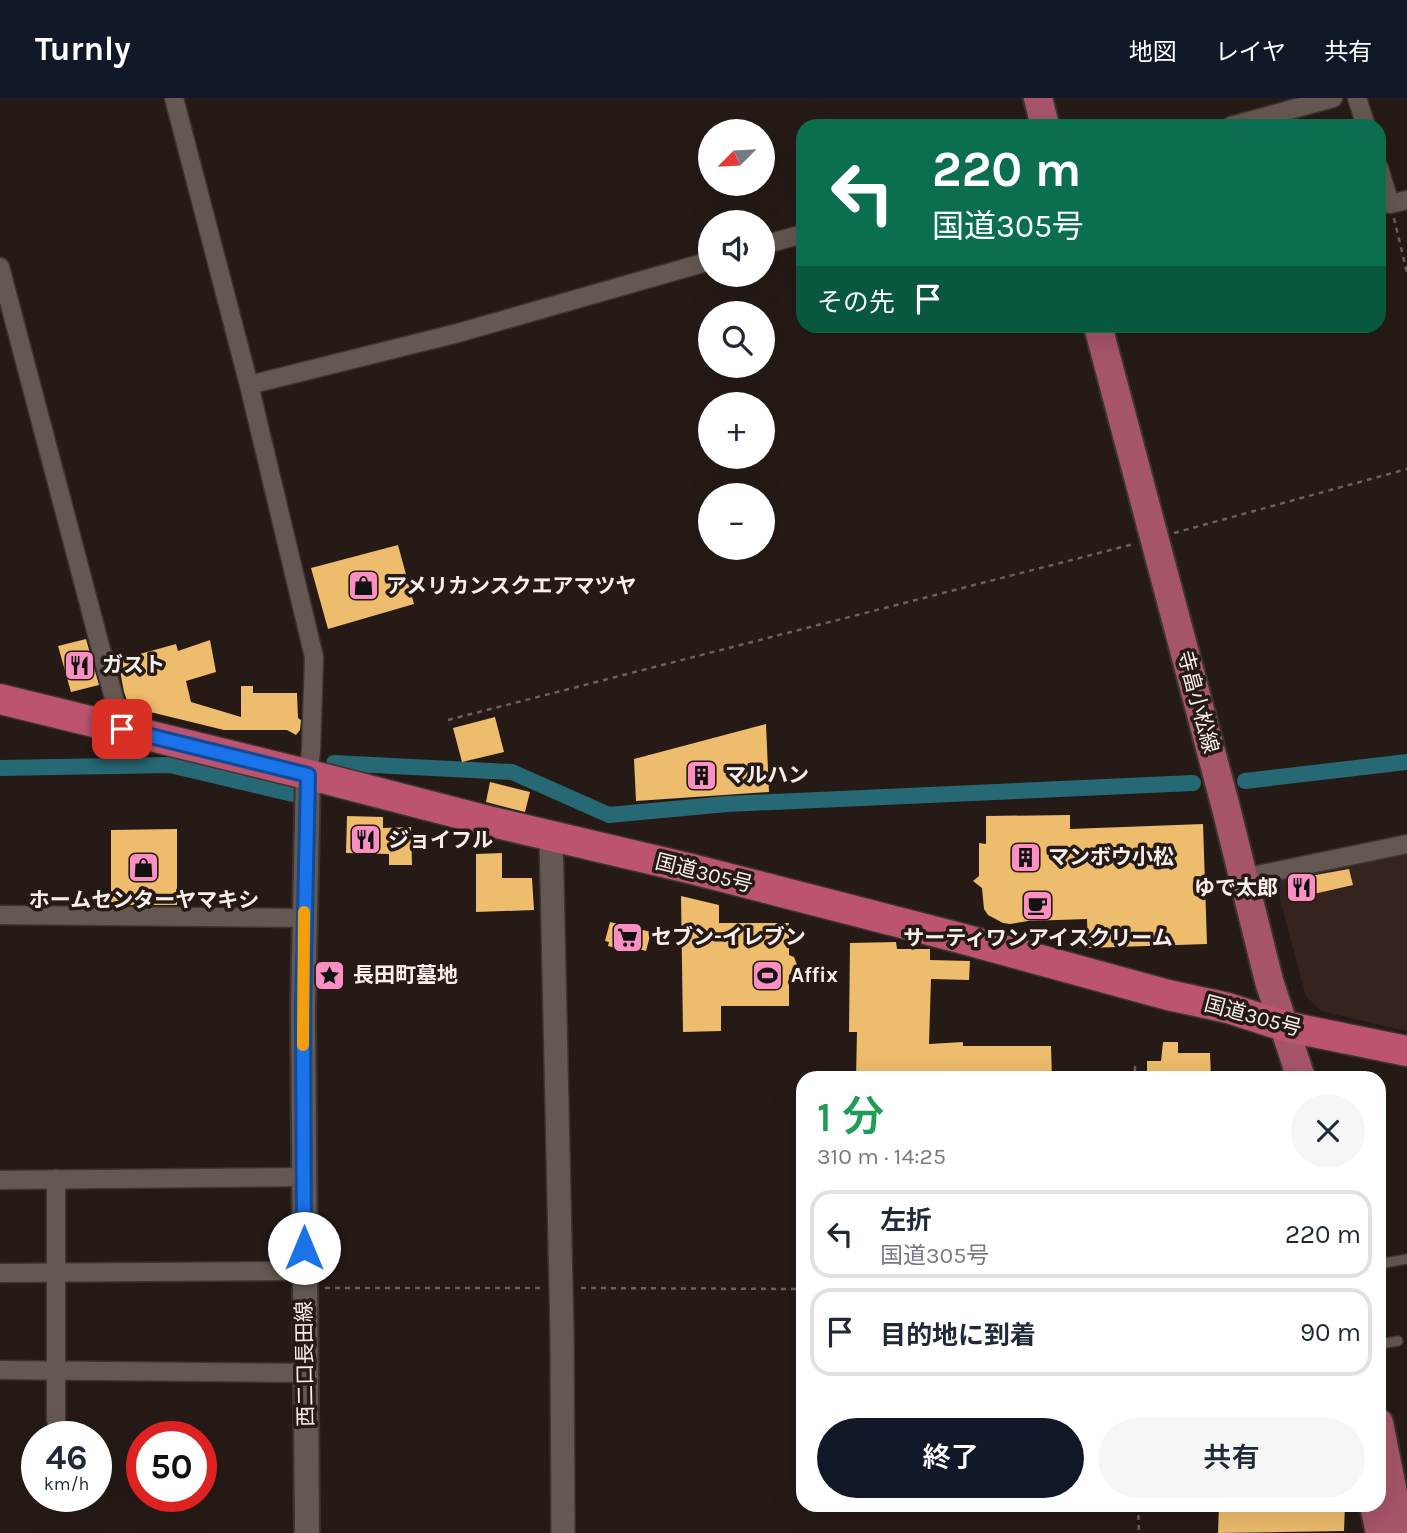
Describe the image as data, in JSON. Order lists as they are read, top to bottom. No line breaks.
{"streets":{"highway":["国道305号"],"main road":["寺畠小松線","西二口長田線"]},"crossings":[["寺畠小松線","国道305号"],["国道305号","西二口長田線"]],"places":{"shop":["アメリカンスクエアマツヤ","ホームセンターヤマキシ"],"restaurant":["ガスト","ジョイフル","ゆで太郎"],"building":["マルハン","マンボウ小松"],"cafe":["サーティワンアイスクリーム"],"supermarket":["セブン-イレブン"],"place":["長田町墓地"],"sports":["Affix"]},"north":"bottom left","page":{"header":"Turnly","nav":["地図","レイヤ","共有"],"map_buttons":["+","−"],"turn":["220 m","国道305号"],"then":"その先","heading":["1 分","310 m · 14:25"],"list":[{"name":"左折","note":"国道305号","value":"220 m"},{"name":"目的地に到着","value":"90 m"}],"buttons":["終了","共有"],"speed":"46 km/h","limit":"50"}}
